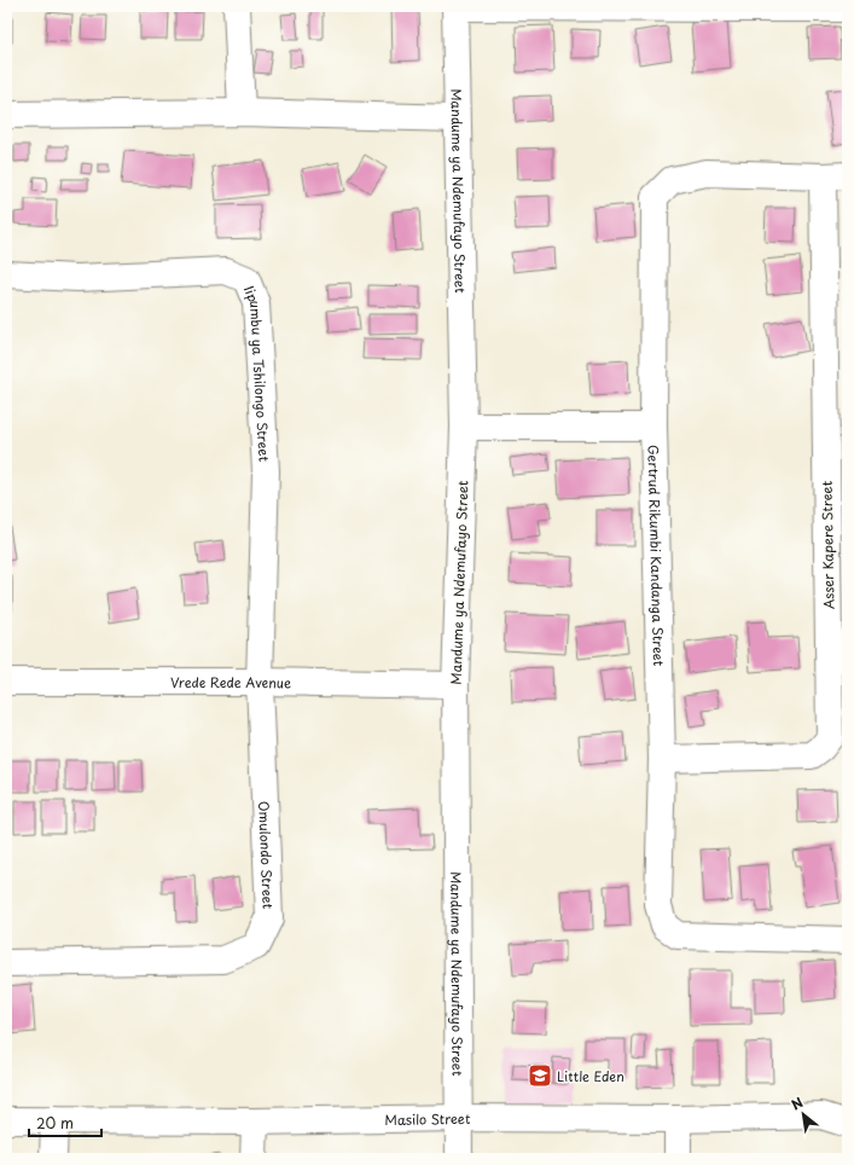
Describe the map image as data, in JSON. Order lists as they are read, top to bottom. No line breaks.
{"streets":{"street":["Mandume ya Ndemufayo Street","Iipumbu ya Tshilongo Street","Asser Kapere Street","Gertrud Rikumbi Kandanga Street","Vrede Rede Avenue","Omulondo Street","Masilo Street"]},"crossings":[["Mandume ya Ndemufayo Street","Vrede Rede Avenue"],["Mandume ya Ndemufayo Street","Masilo Street"],["Iipumbu ya Tshilongo Street","Vrede Rede Avenue"],["Iipumbu ya Tshilongo Street","Omulondo Street"],["Asser Kapere Street","Gertrud Rikumbi Kandanga Street"],["Vrede Rede Avenue","Omulondo Street"]],"places":{"school or university":["Little Eden"]},"scale_bar":"20 m","north":"top left"}
